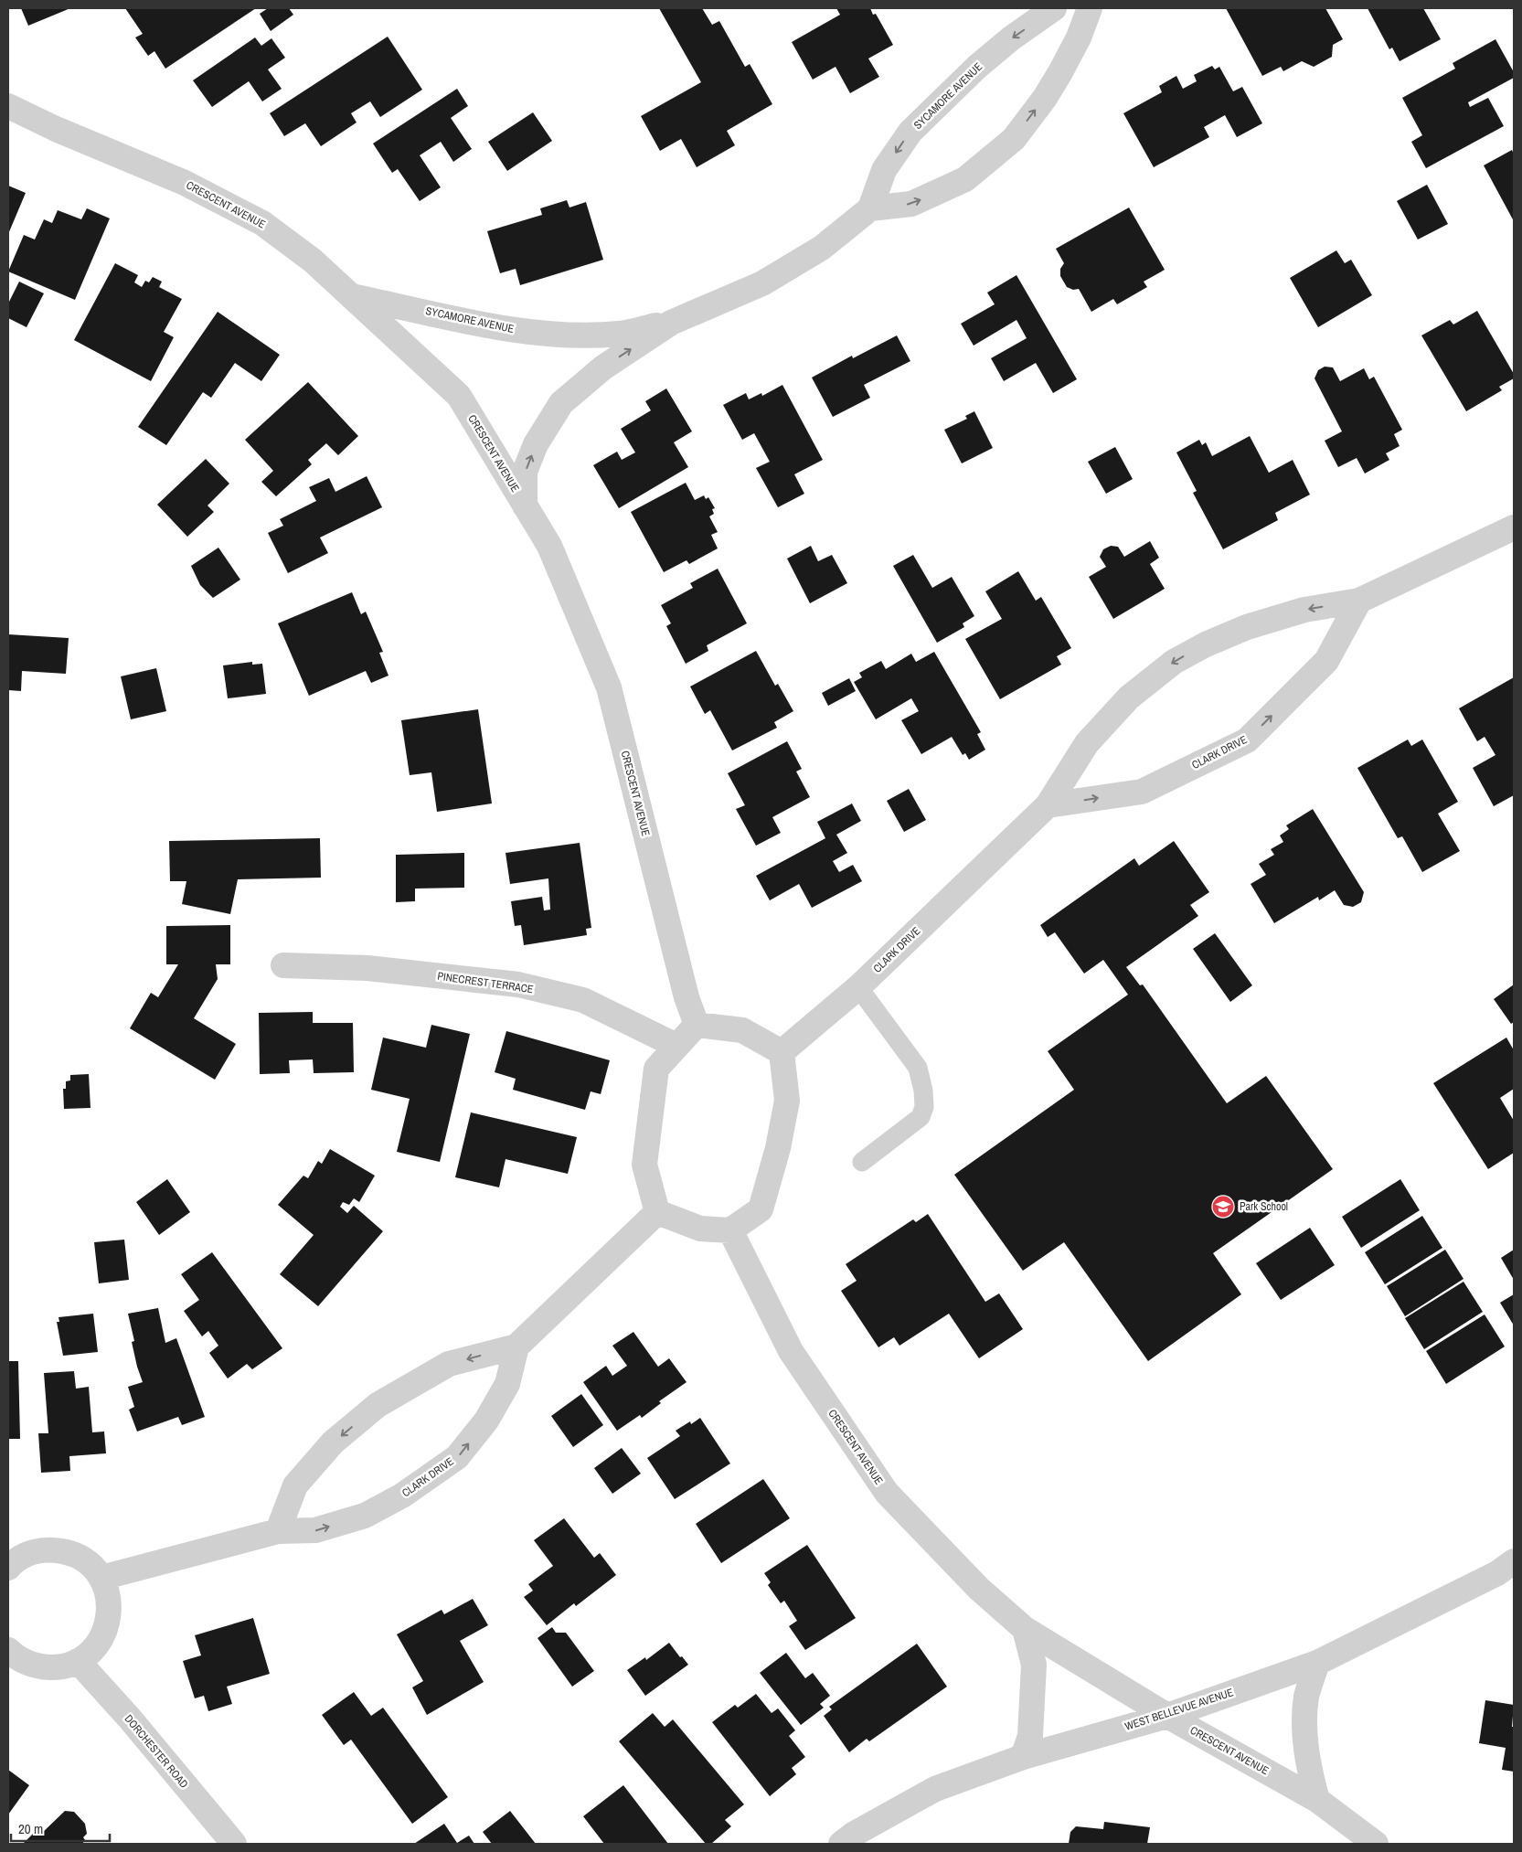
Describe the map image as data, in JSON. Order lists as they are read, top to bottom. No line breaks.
{"streets":{"street":["SYCAMORE AVENUE","CRESCENT AVENUE","CLARK DRIVE","PINECREST TERRACE","WEST BELLEVUE AVENUE","DORCHESTER ROAD"]},"crossings":[["SYCAMORE AVENUE","CRESCENT AVENUE"],["CRESCENT AVENUE","WEST BELLEVUE AVENUE"]],"places":{"school or university":["Park School"]},"scale_bar":"20 m"}
